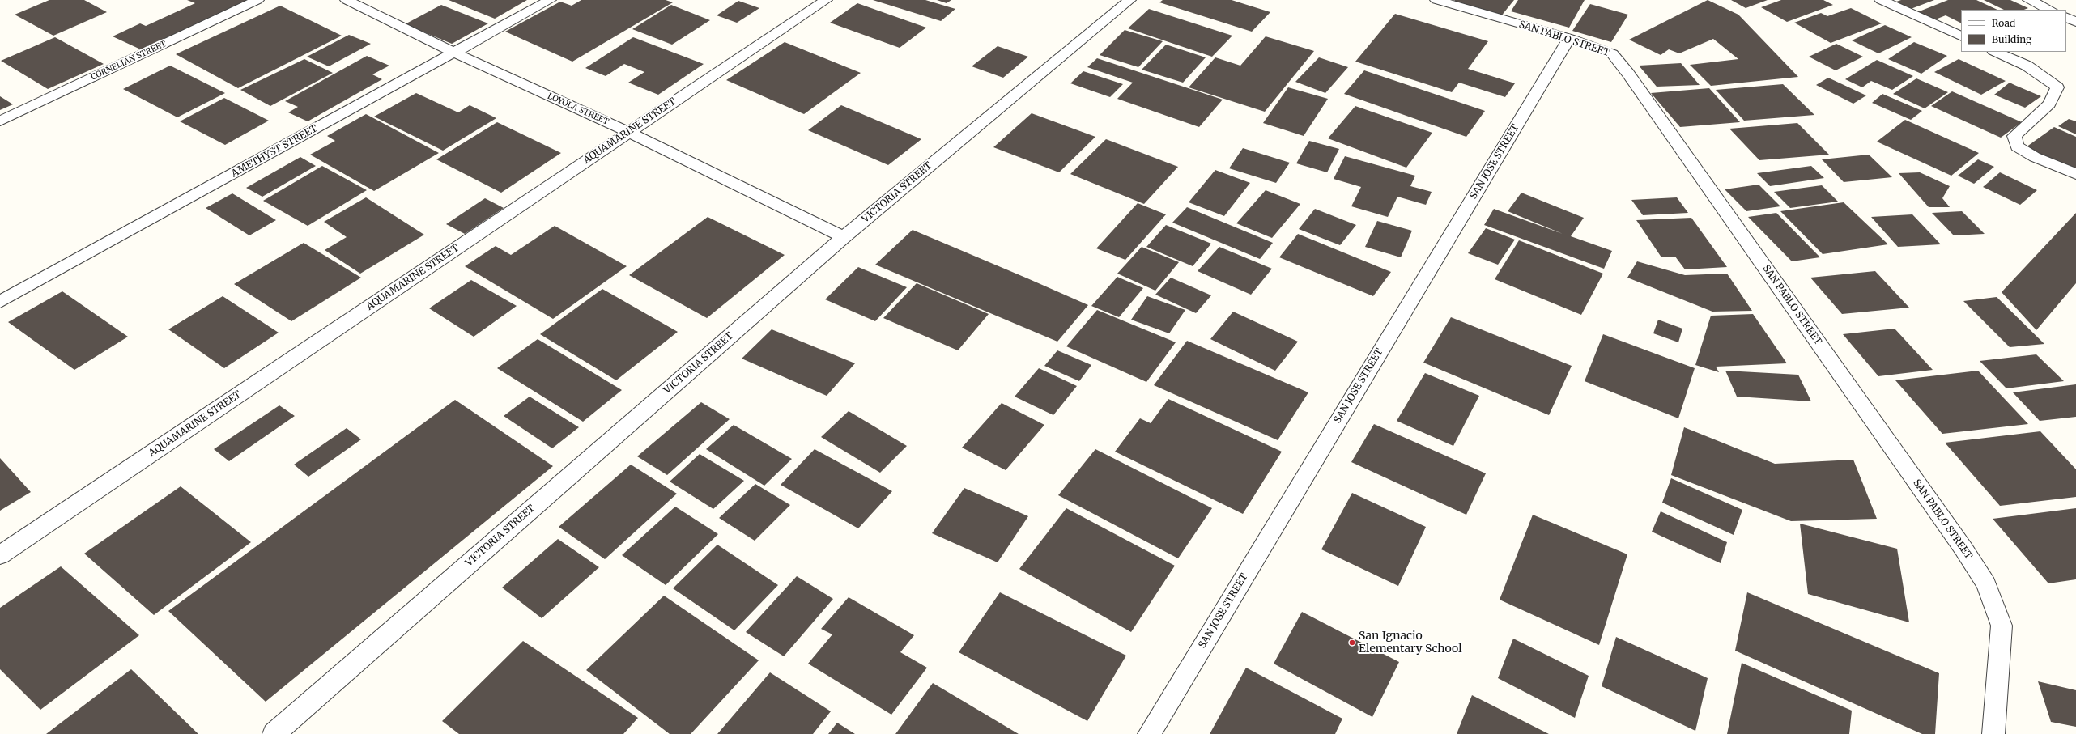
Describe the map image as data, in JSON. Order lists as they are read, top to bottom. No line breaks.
{"streets":{"street":["SAN PABLO STREET","CORNELIAN STREET","LOYOLA STREET","AQUAMARINE STREET","AMETHYST STREET","SAN JOSE STREET","VICTORIA STREET"]},"crossings":[["SAN PABLO STREET","SAN JOSE STREET"],["LOYOLA STREET","AQUAMARINE STREET"],["LOYOLA STREET","AMETHYST STREET"],["LOYOLA STREET","VICTORIA STREET"]],"places":["San Ignacio Elementary School"],"legend":["Road","Building"]}
